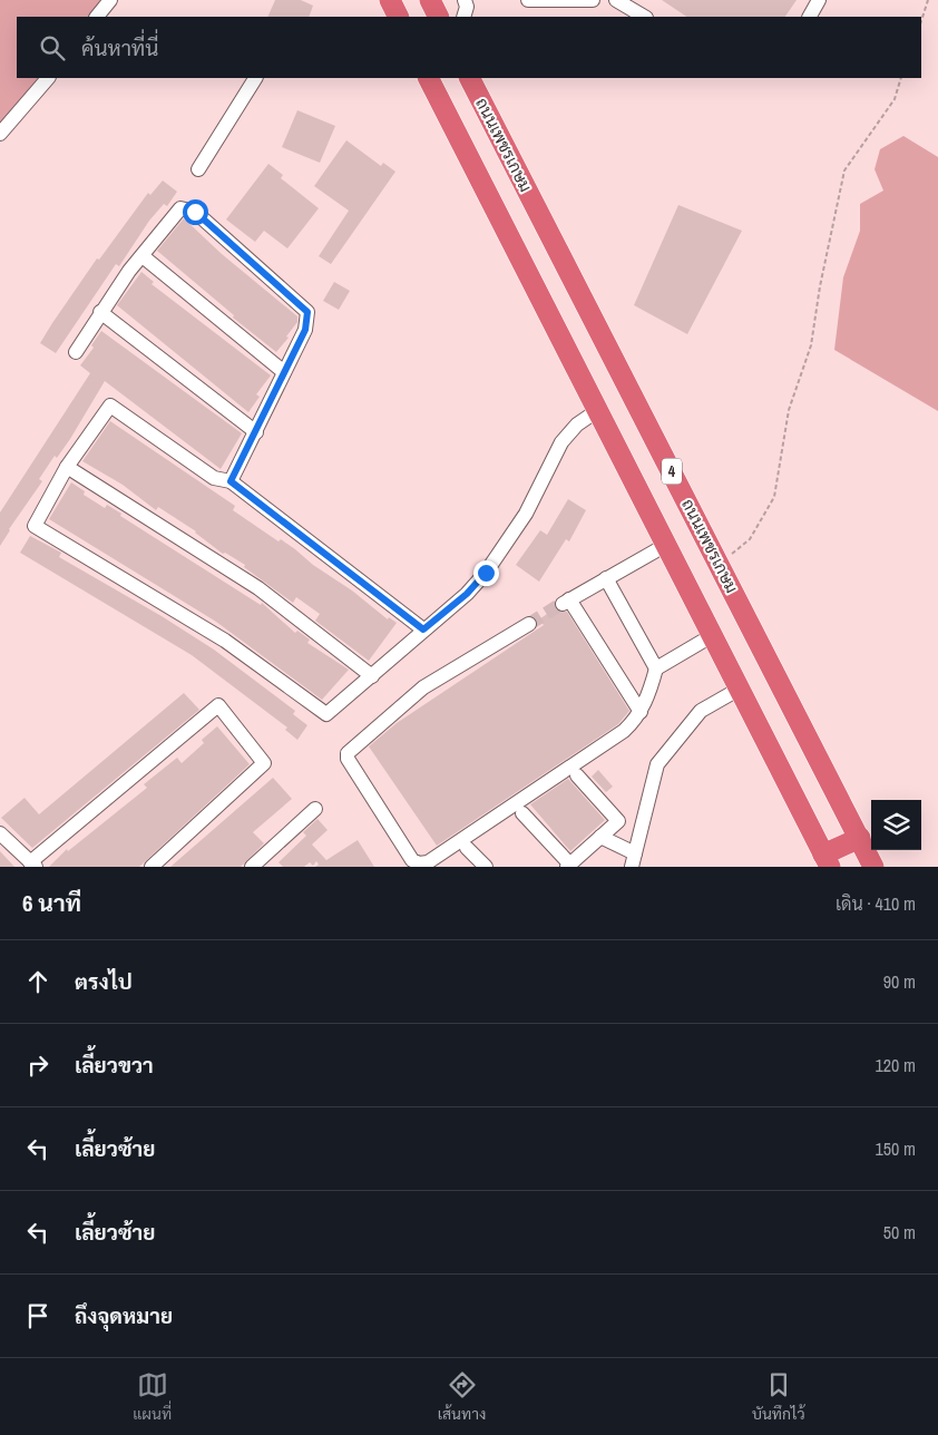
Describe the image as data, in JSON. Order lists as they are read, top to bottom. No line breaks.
{"streets":{"highway":["ถนนเพชรเกษม","4"]},"page":{"search":"ค้นหาที่นี่","heading":["6 นาที","เดิน · 410 m"],"list":[["ตรงไป","90 m"],["เลี้ยวขวา","120 m"],["เลี้ยวซ้าย","150 m"],["เลี้ยวซ้าย","50 m"],"ถึงจุดหมาย"],"nav":["แผนที่","เส้นทาง","บันทึกไว้"]}}
